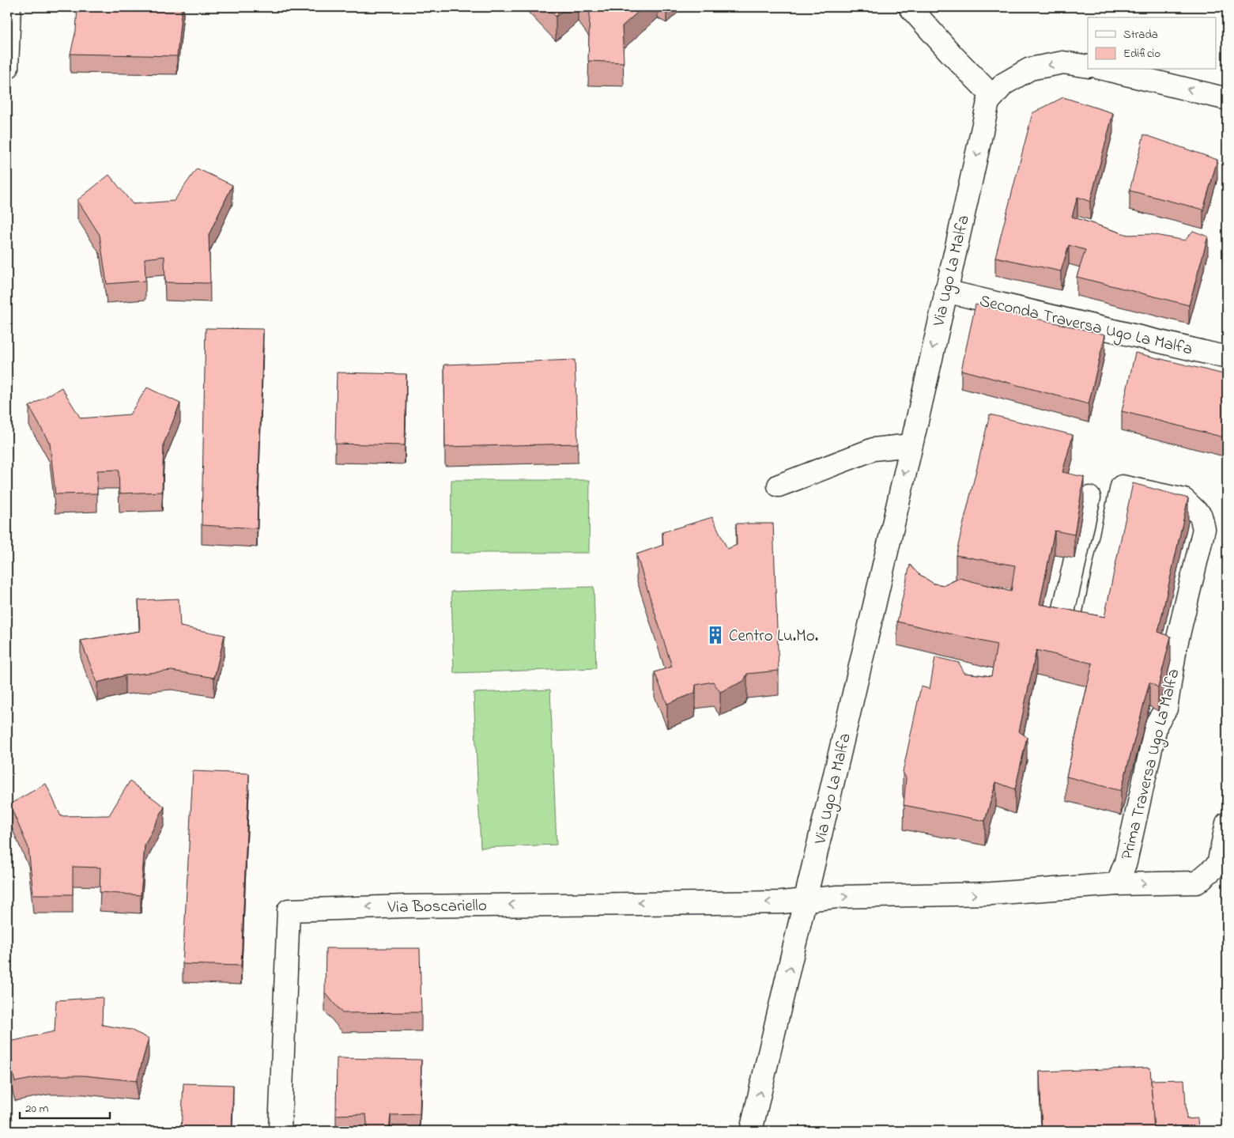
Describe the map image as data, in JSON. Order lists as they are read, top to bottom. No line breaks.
{"streets":{"street":["Via Ugo La Malfa","Seconda Traversa Ugo La Malfa","Prima Traversa Ugo La Malfa","Via Boscariello"]},"crossings":[["Via Ugo La Malfa","Seconda Traversa Ugo La Malfa"],["Via Ugo La Malfa","Prima Traversa Ugo La Malfa"],["Via Ugo La Malfa","Via Boscariello"],["Prima Traversa Ugo La Malfa","Via Boscariello"]],"places":{"building":["Centro Lu.Mo."]},"legend":["Strada","Edificio"],"scale_bar":"20 m"}
